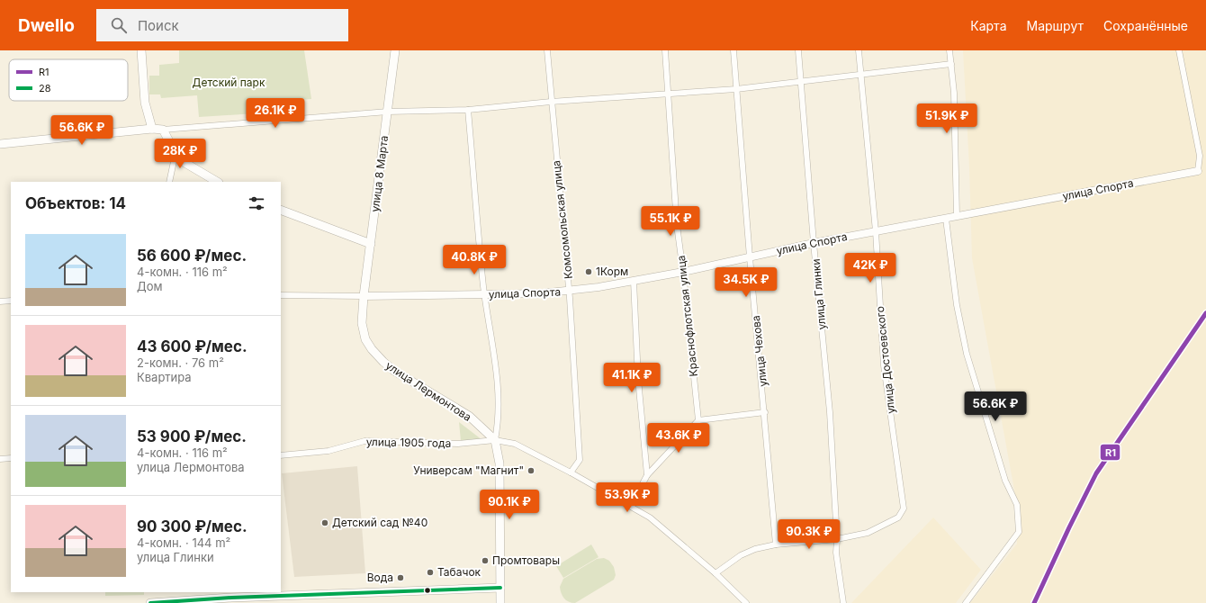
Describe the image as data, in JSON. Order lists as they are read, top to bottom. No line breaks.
{"streets":{"main road":["улица 8 Марта","улица Лермонтова"],"street":["улица Спорта","Комсомольская улица","улица Глинки","Краснофлотская улица","улица Чехова","улица Достоевского","улица 1905 года"]},"crossings":[["улица 8 Марта","улица Спорта"],["улица 8 Марта","улица Лермонтова"],["улица Спорта","Комсомольская улица"],["улица Спорта","улица Глинки"],["улица Спорта","Краснофлотская улица"],["улица Спорта","улица Чехова"],["улица Спорта","улица Достоевского"],["улица Спорта","улица Лермонтова"],["улица Глинки","улица Достоевского"],["улица Лермонтова","улица 1905 года"]],"parks":["Детский парк"],"places":["1Корм","Универсам \"Магнит\"","Детский сад №40","Промтовары","Табачок","Вода"],"lines":["transit line R1","transit line 28"],"legend":["R1","28"],"page":{"header":"Dwello","search":"Поиск","nav":["Карта","Маршрут","Сохранённые"],"price":["26.1K ₽","51.9K ₽","56.6K ₽","28K ₽","55.1K ₽","40.8K ₽","42K ₽","34.5K ₽","41.1K ₽","56.6K ₽","43.6K ₽","53.9K ₽","90.1K ₽","90.3K ₽"],"heading":"Объектов: 14","list":[{"name":"56 600 ₽/мес.","note":"4-комн. · 116 m² · Дом"},{"name":"43 600 ₽/мес.","note":"2-комн. · 76 m² · Квартира"},{"name":"53 900 ₽/мес.","note":"4-комн. · 116 m² · улица Лермонтова"},{"name":"90 300 ₽/мес.","note":"4-комн. · 144 m² · улица Глинки"}]}}
